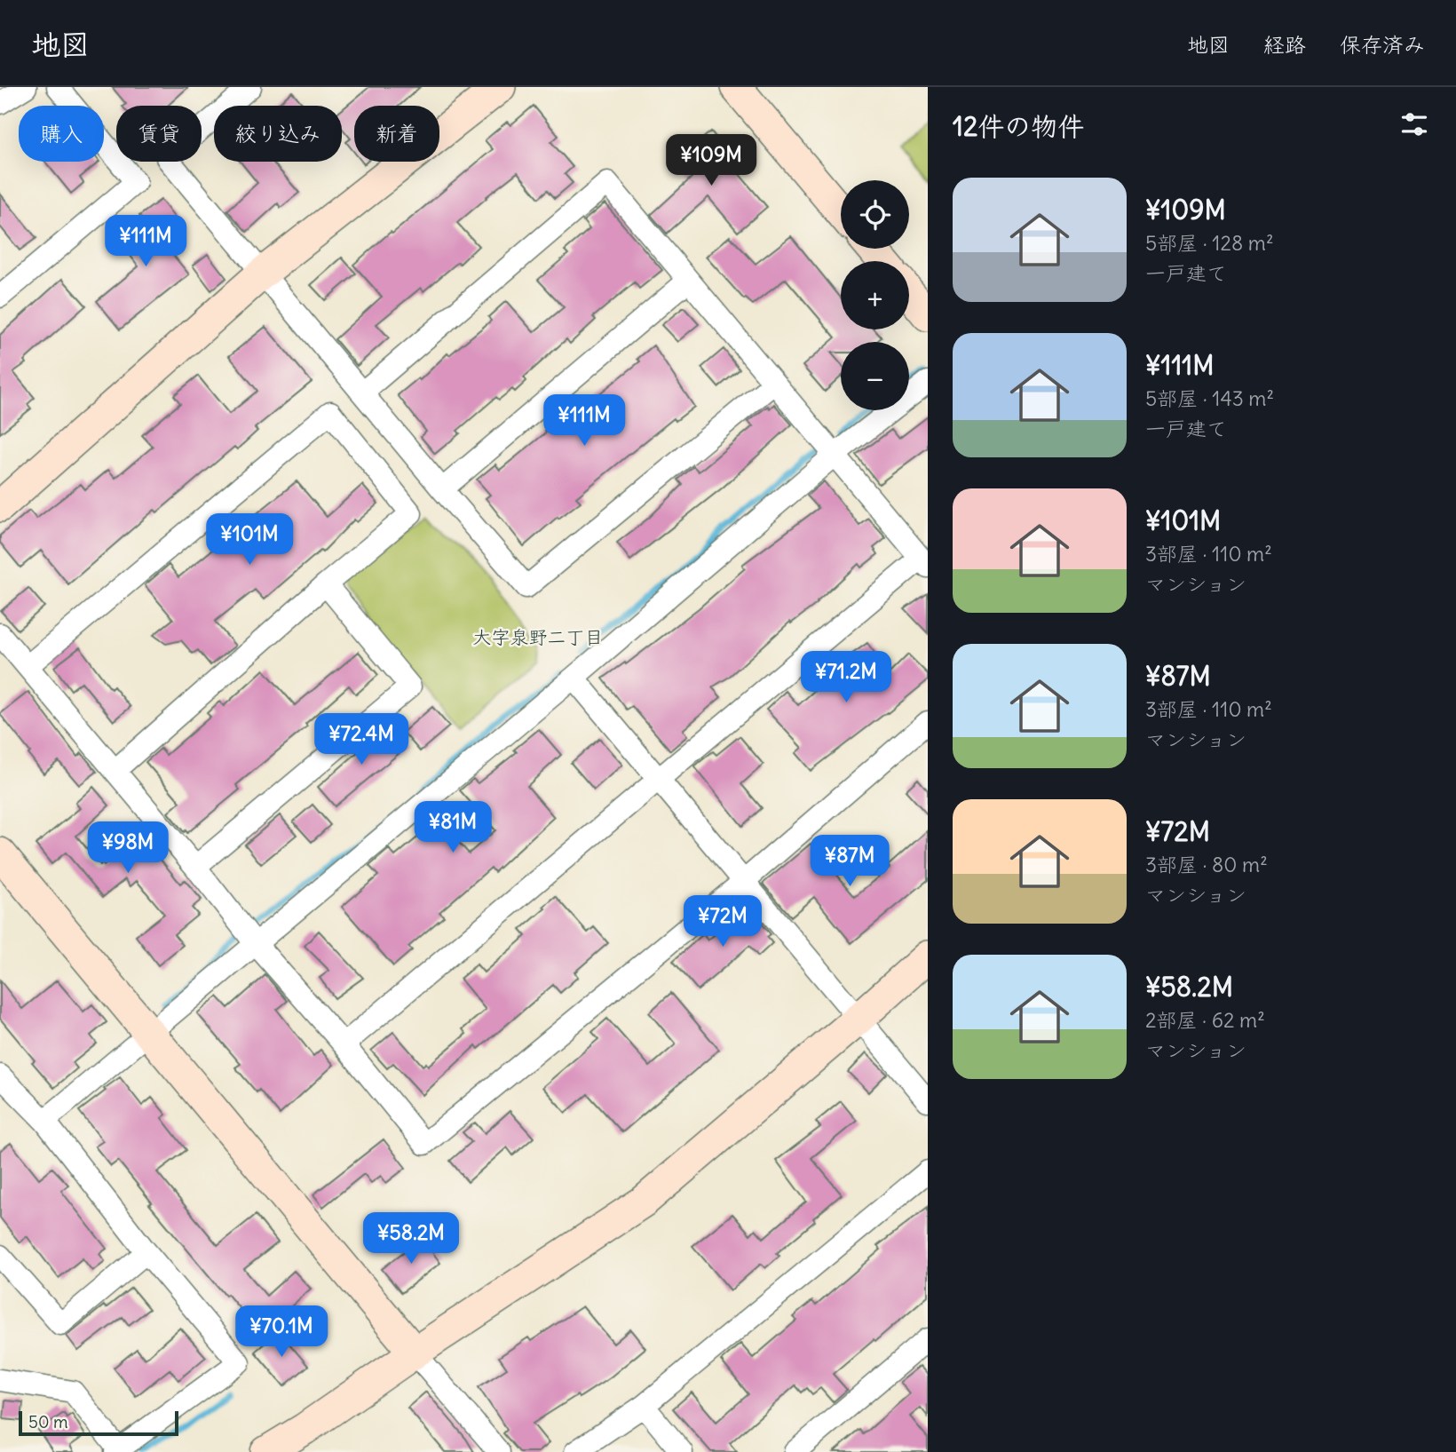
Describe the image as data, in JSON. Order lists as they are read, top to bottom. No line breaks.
{"districts":["大字泉野二丁目"],"scale_bar":"50 m","page":{"header":"地図","nav":["地図","経路","保存済み"],"heading":"12件の物件","chip":["購入","賃貸","絞り込み","新着"],"price":["¥109M","¥111M","¥111M","¥101M","¥71.2M","¥72.4M","¥81M","¥98M","¥87M","¥72M","¥58.2M","¥70.1M"],"list":[{"name":"¥109M","note":"5部屋 · 128 m² · 一戸建て"},{"name":"¥111M","note":"5部屋 · 143 m² · 一戸建て"},{"name":"¥101M","note":"3部屋 · 110 m² · マンション"},{"name":"¥87M","note":"3部屋 · 110 m² · マンション"},{"name":"¥72M","note":"3部屋 · 80 m² · マンション"},{"name":"¥58.2M","note":"2部屋 · 62 m² · マンション"}],"map_buttons":["+","−"],"scale":"50 m"}}
